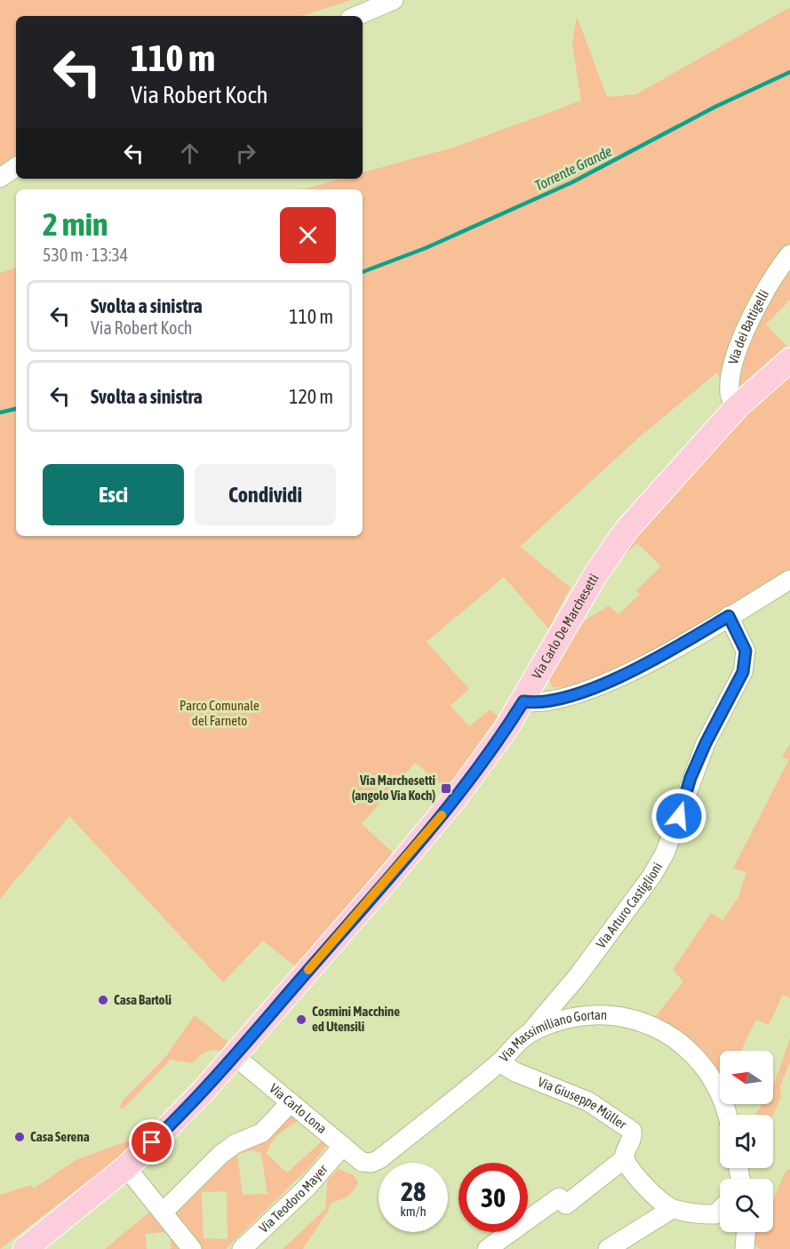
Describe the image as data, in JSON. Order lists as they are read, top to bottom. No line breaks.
{"streets":{"main road":["Via Carlo De Marchesetti"],"street":["Via dei Battigelli","Via Arturo Castiglioni","Via Massimiliano Gortan","Via Giuseppe Müller","Via Carlo Lona","Via Teodoro Mayer"]},"crossings":[["Via dei Battigelli","Via Carlo De Marchesetti"],["Via Carlo De Marchesetti","Via Carlo Lona"],["Via Arturo Castiglioni","Via Massimiliano Gortan"],["Via Massimiliano Gortan","Via Giuseppe Müller"],["Via Massimiliano Gortan","Via Carlo Lona"],["Via Carlo Lona","Via Teodoro Mayer"]],"water":["Torrente Grande"],"parks":["Parco Comunale del Farneto"],"places":{"transit":["Via Marchesetti (angolo Via Koch)"],"other":["Casa Bartoli","Cosmini Macchine ed Utensili","Casa Serena"]},"north":"left","page":{"turn":["110 m","Via Robert Koch"],"heading":["2 min","530 m · 13:34"],"list":[{"name":"Svolta a sinistra","note":"Via Robert Koch","value":"110 m"},{"name":"Svolta a sinistra","value":"120 m"}],"buttons":["Esci","Condividi"],"speed":"28 km/h","limit":"30"}}
